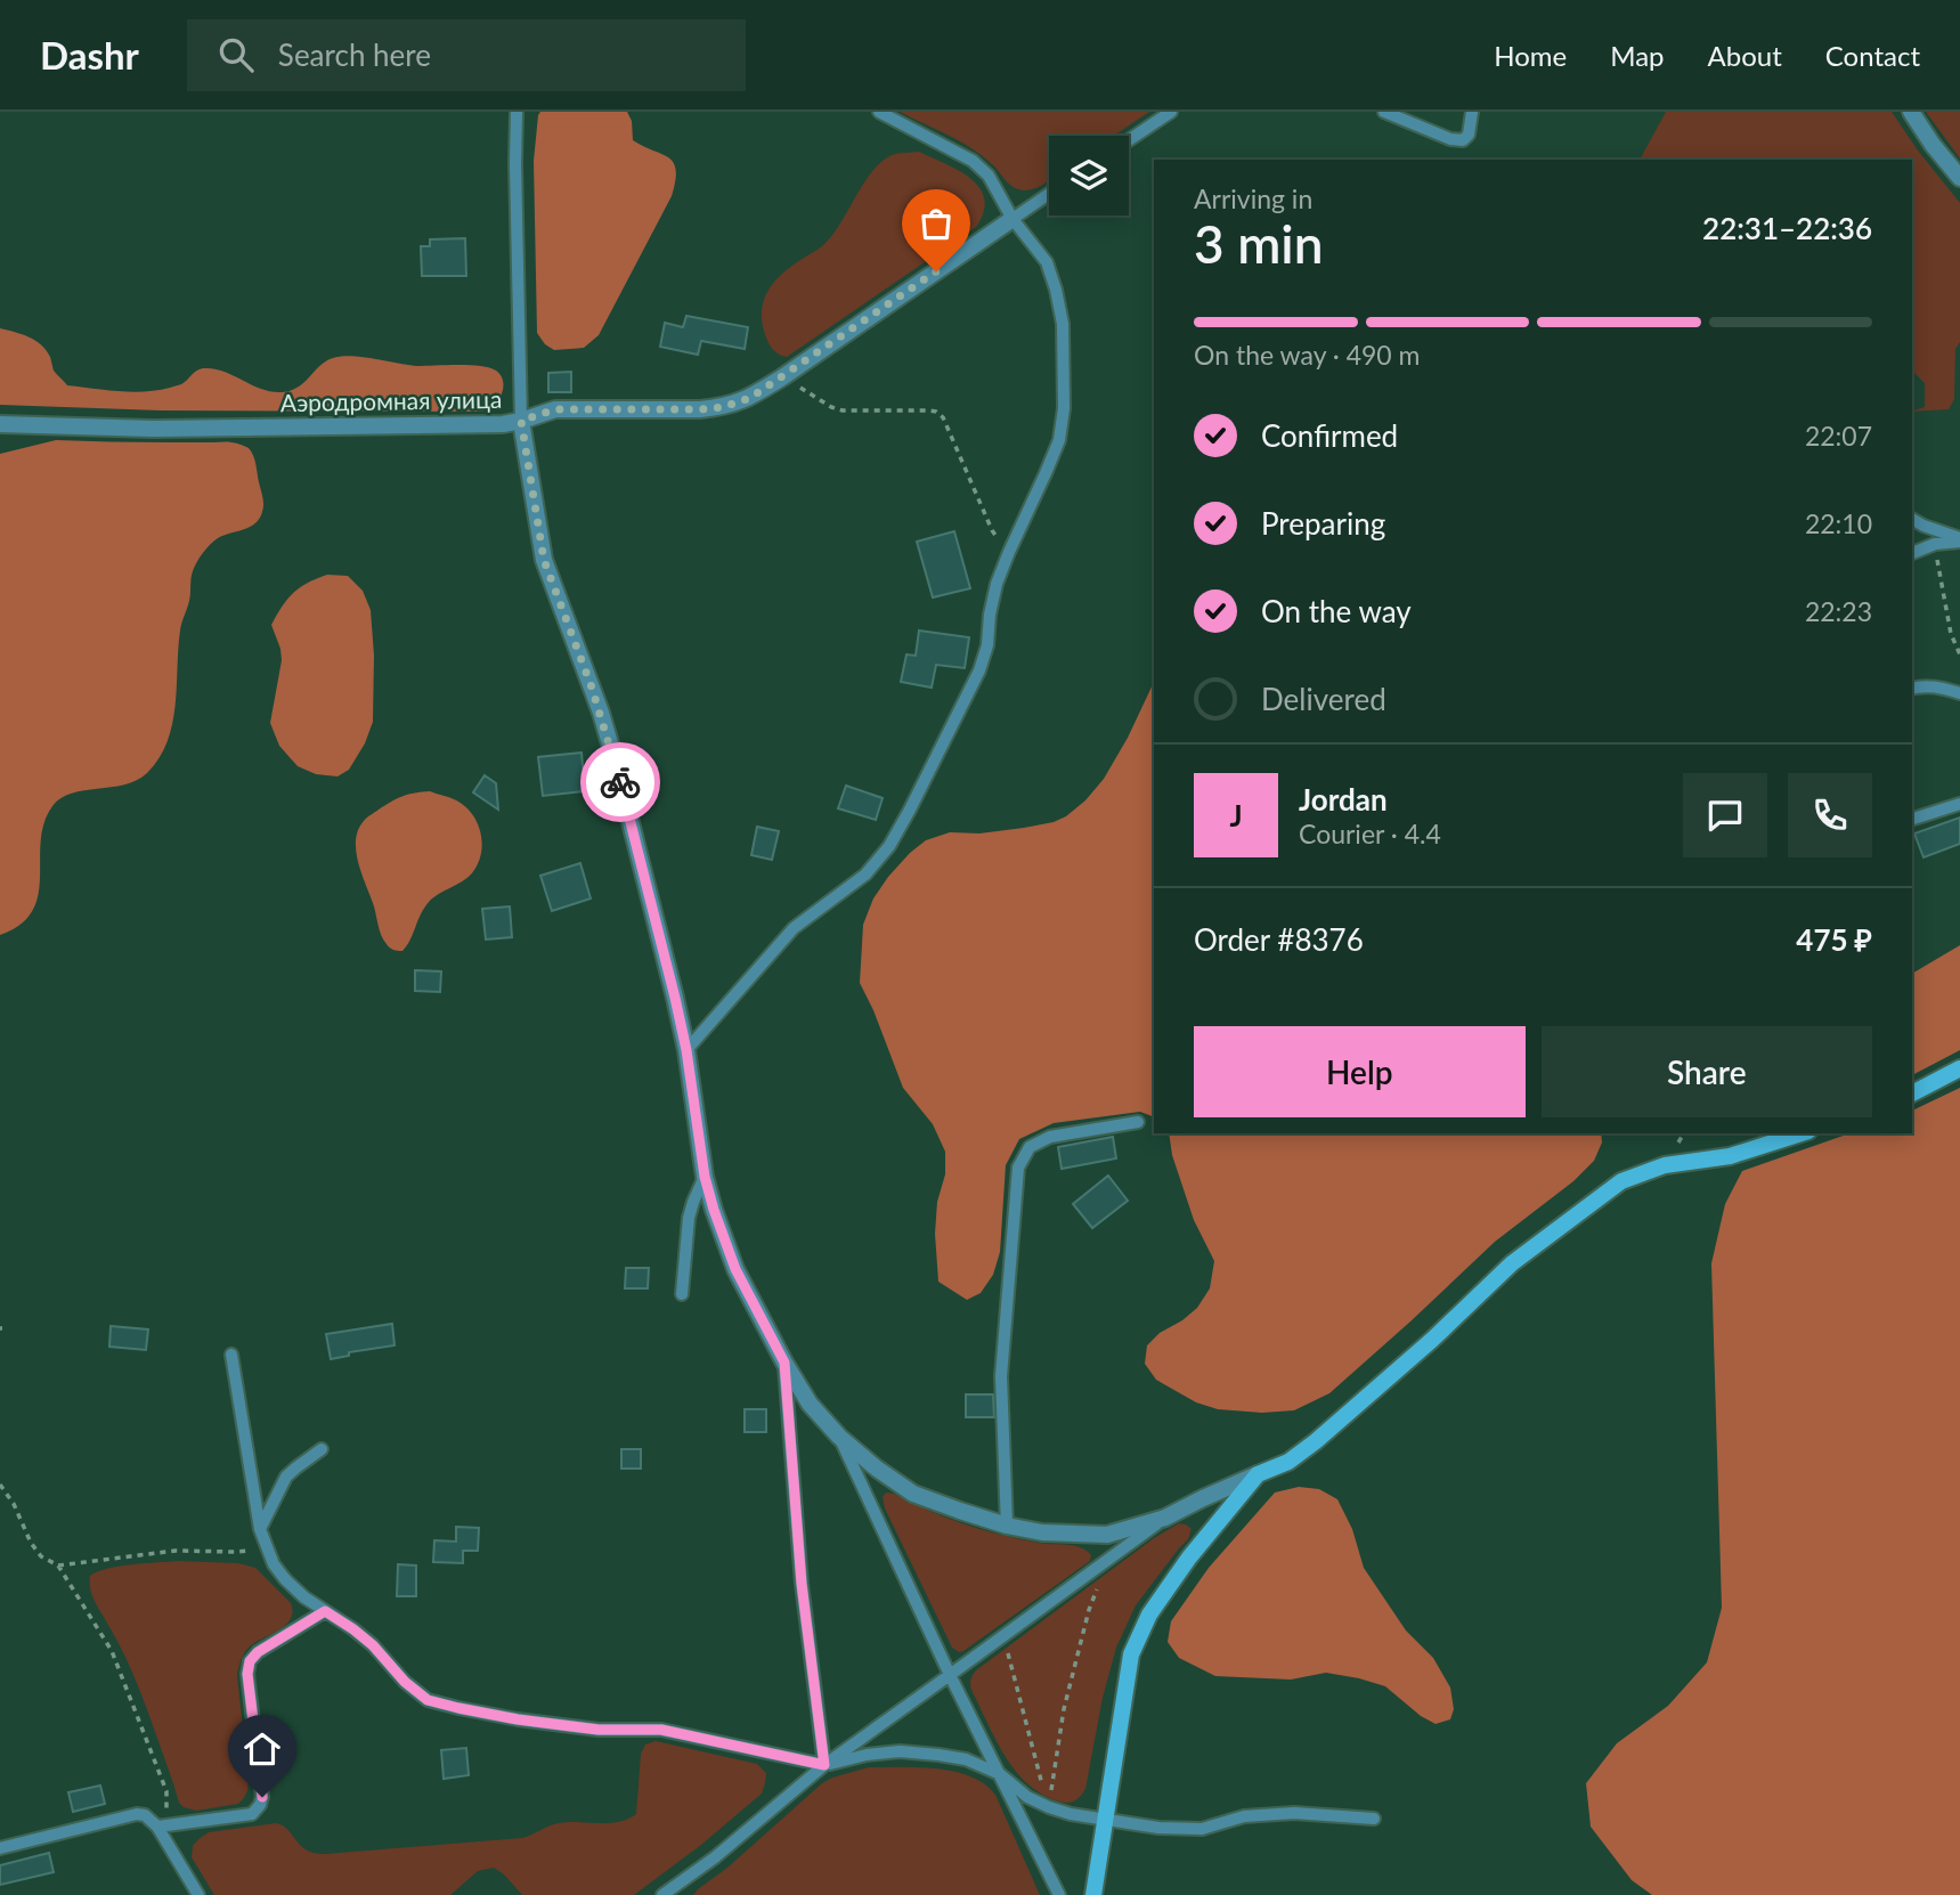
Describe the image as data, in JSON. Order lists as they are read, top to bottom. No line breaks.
{"streets":{"street":["Аэродромная улица"]},"page":{"header":"Dashr","search":"Search here","nav":["Home","Map","About","Contact"],"heading":["3 min","Arriving in","22:31–22:36"],"panel":["Jordan","Courier · 4.4","Order #8376","475 ₽"],"bar":"On the way · 490 m","list":[["Confirmed","22:07"],["Preparing","22:10"],["On the way","22:23"],"Delivered"],"round":"J","buttons":["Help","Share"]}}
